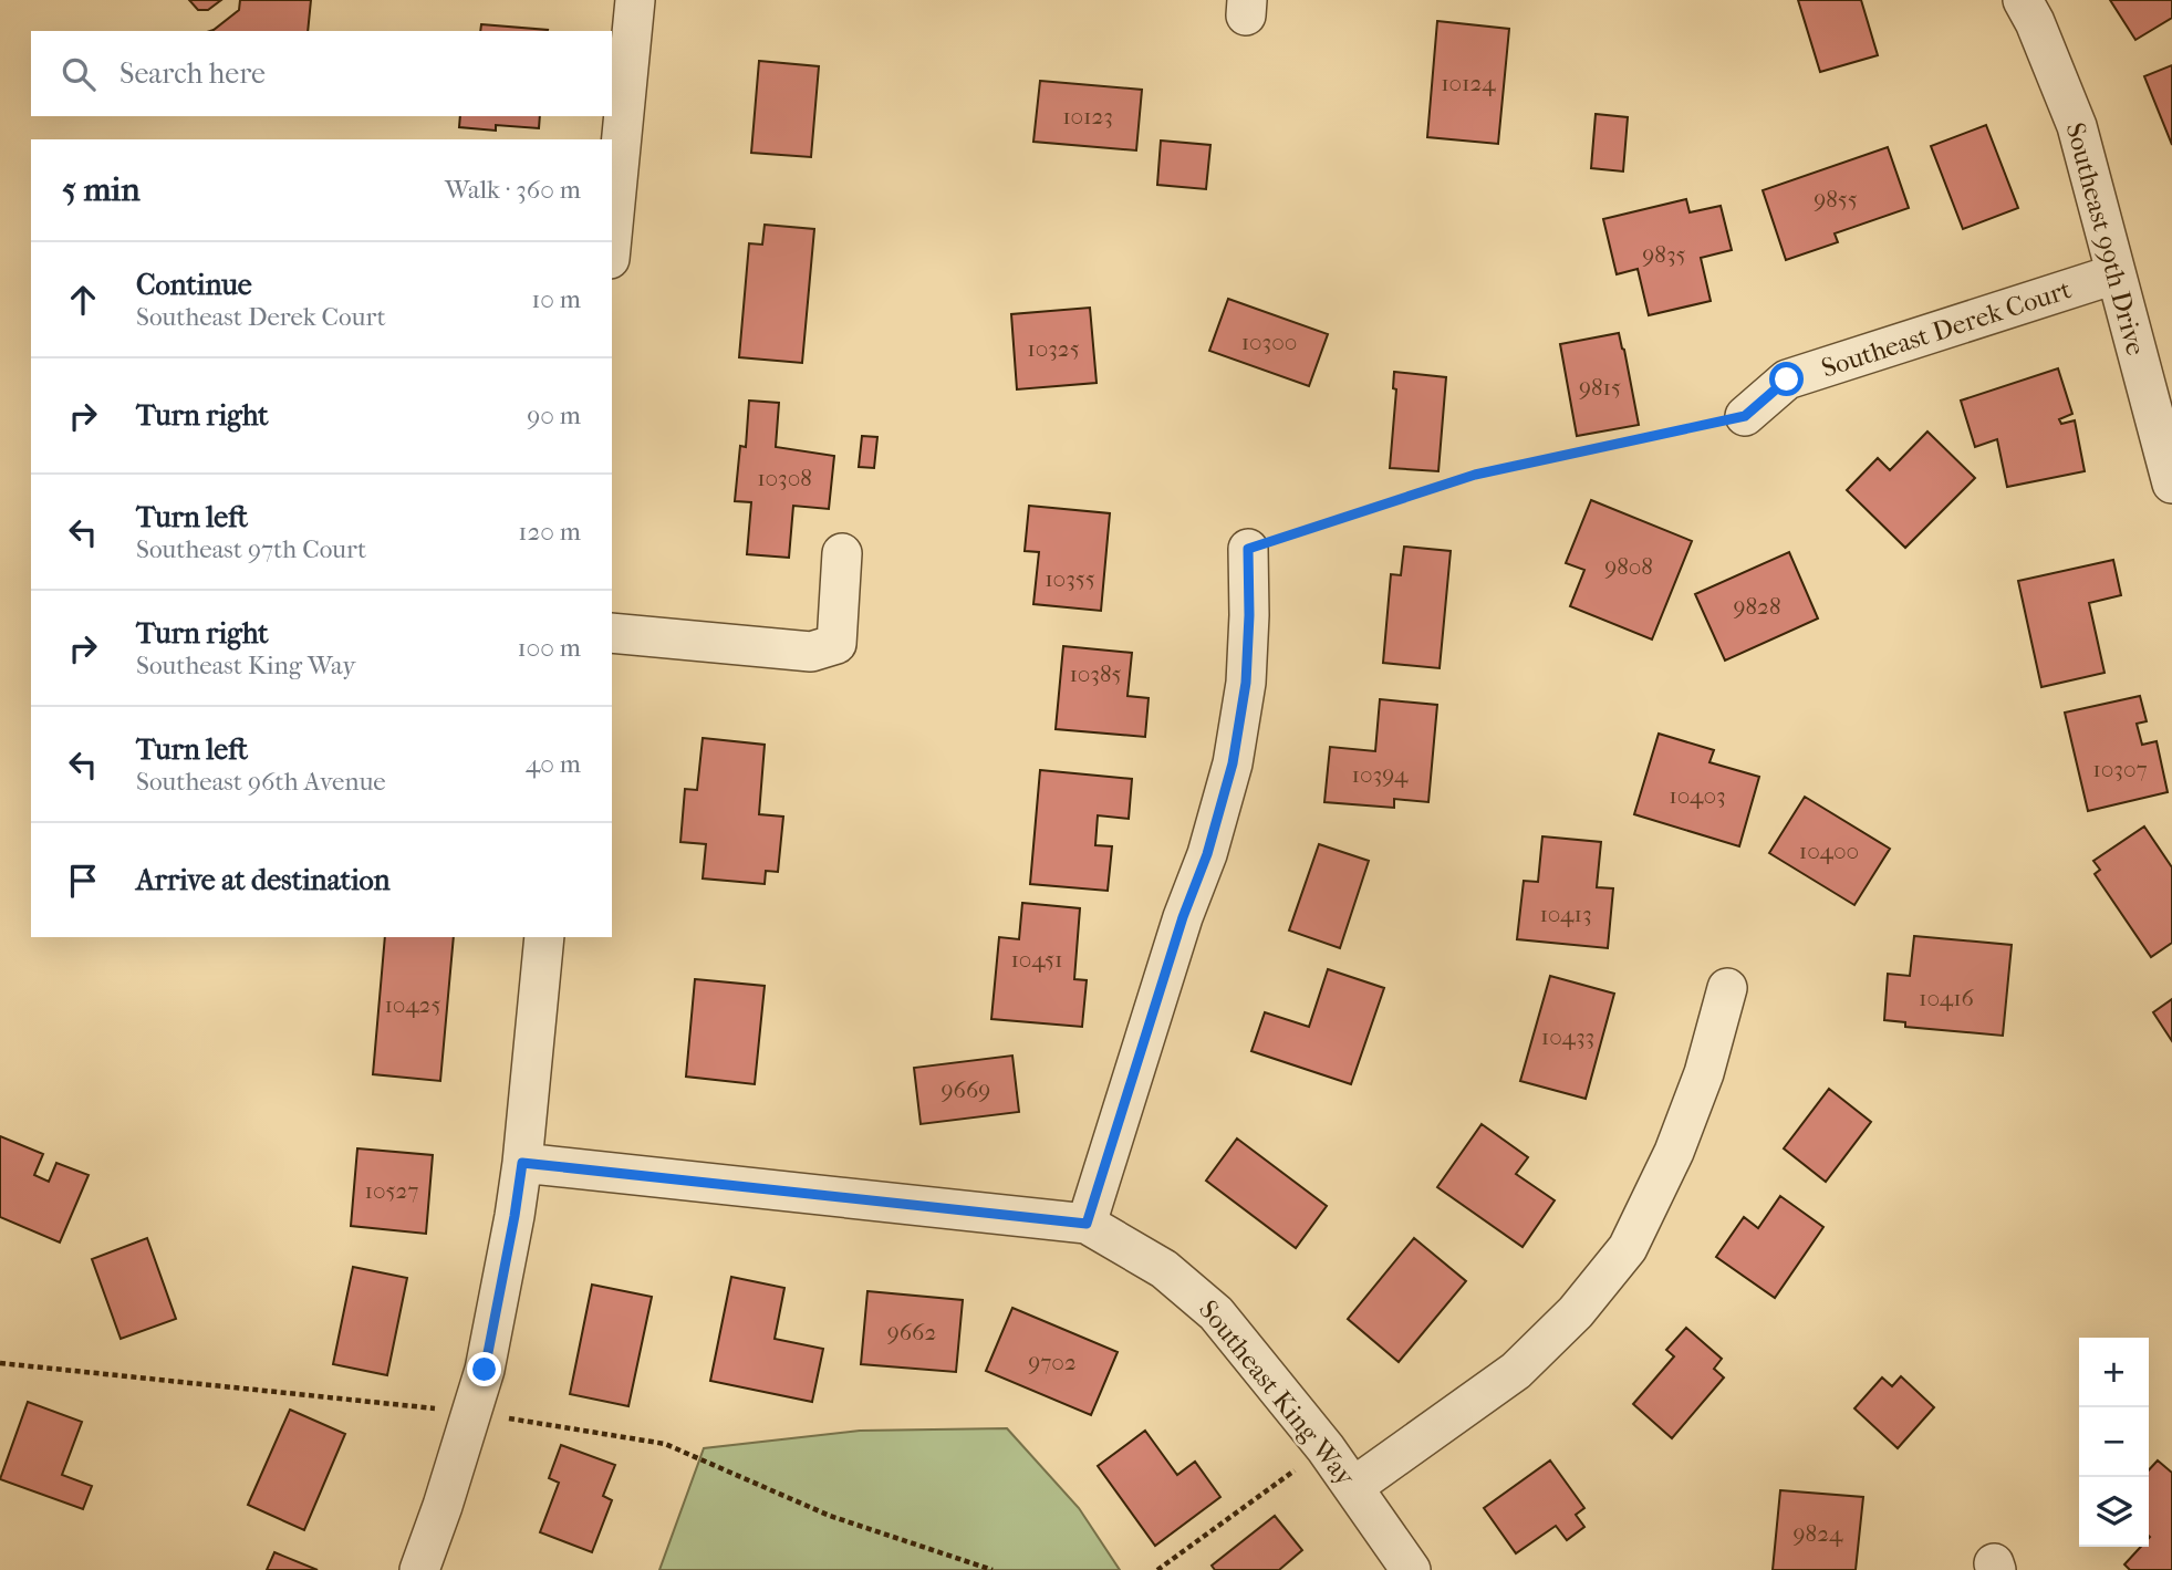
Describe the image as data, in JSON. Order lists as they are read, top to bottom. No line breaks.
{"streets":{"street":["Southeast 99th Drive","Southeast Derek Court","Southeast King Way"]},"crossings":[["Southeast 99th Drive","Southeast Derek Court"]],"house_numbers":["10124","10123","9855","9835","10300","10325","9815","10308","9808","10355","9828","10385","10307","10394","10403","10400","10413","10451","10416","10425","10433","9669","10527","9662","9702","9824"],"page":{"search":"Search here","heading":["5 min","Walk · 360 m"],"list":[["Continue","Southeast Derek Court","10 m"],["Turn right","90 m"],["Turn left","Southeast 97th Court","120 m"],["Turn right","Southeast King Way","100 m"],["Turn left","Southeast 96th Avenue","40 m"],"Arrive at destination"],"map_buttons":["+","−"]}}
